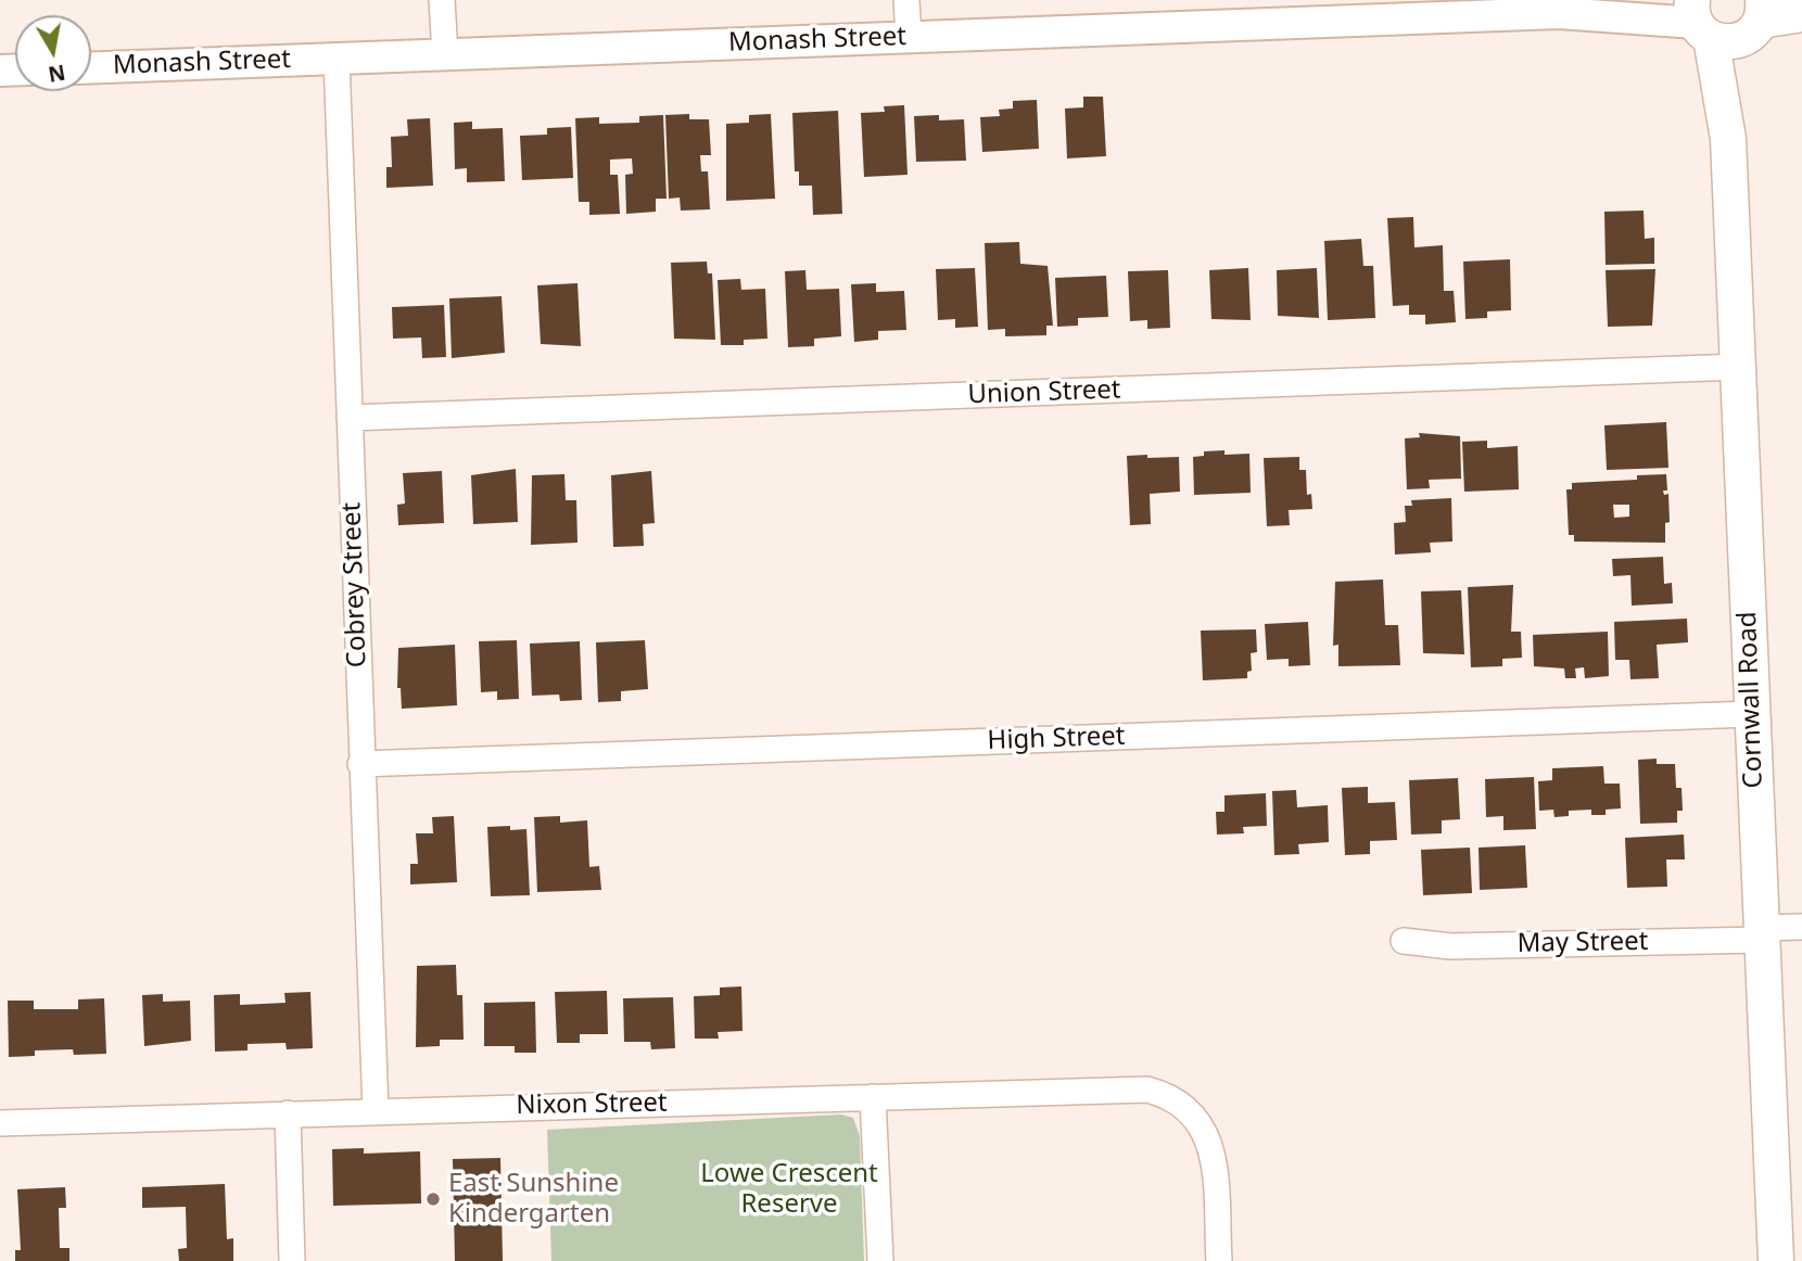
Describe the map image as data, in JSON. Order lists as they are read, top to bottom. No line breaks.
{"streets":{"main road":["Cornwall Road"],"street":["Monash Street","Union Street","Cobrey Street","High Street","May Street","Nixon Street"]},"crossings":[["Monash Street","Cobrey Street"],["Monash Street","Cornwall Road"],["Union Street","Cobrey Street"],["Union Street","Cornwall Road"],["Cobrey Street","High Street"],["Cobrey Street","Nixon Street"],["Cornwall Road","High Street"],["Cornwall Road","May Street"]],"parks":["Lowe Crescent Reserve"],"places":["East Sunshine Kindergarten"],"north":"bottom"}
